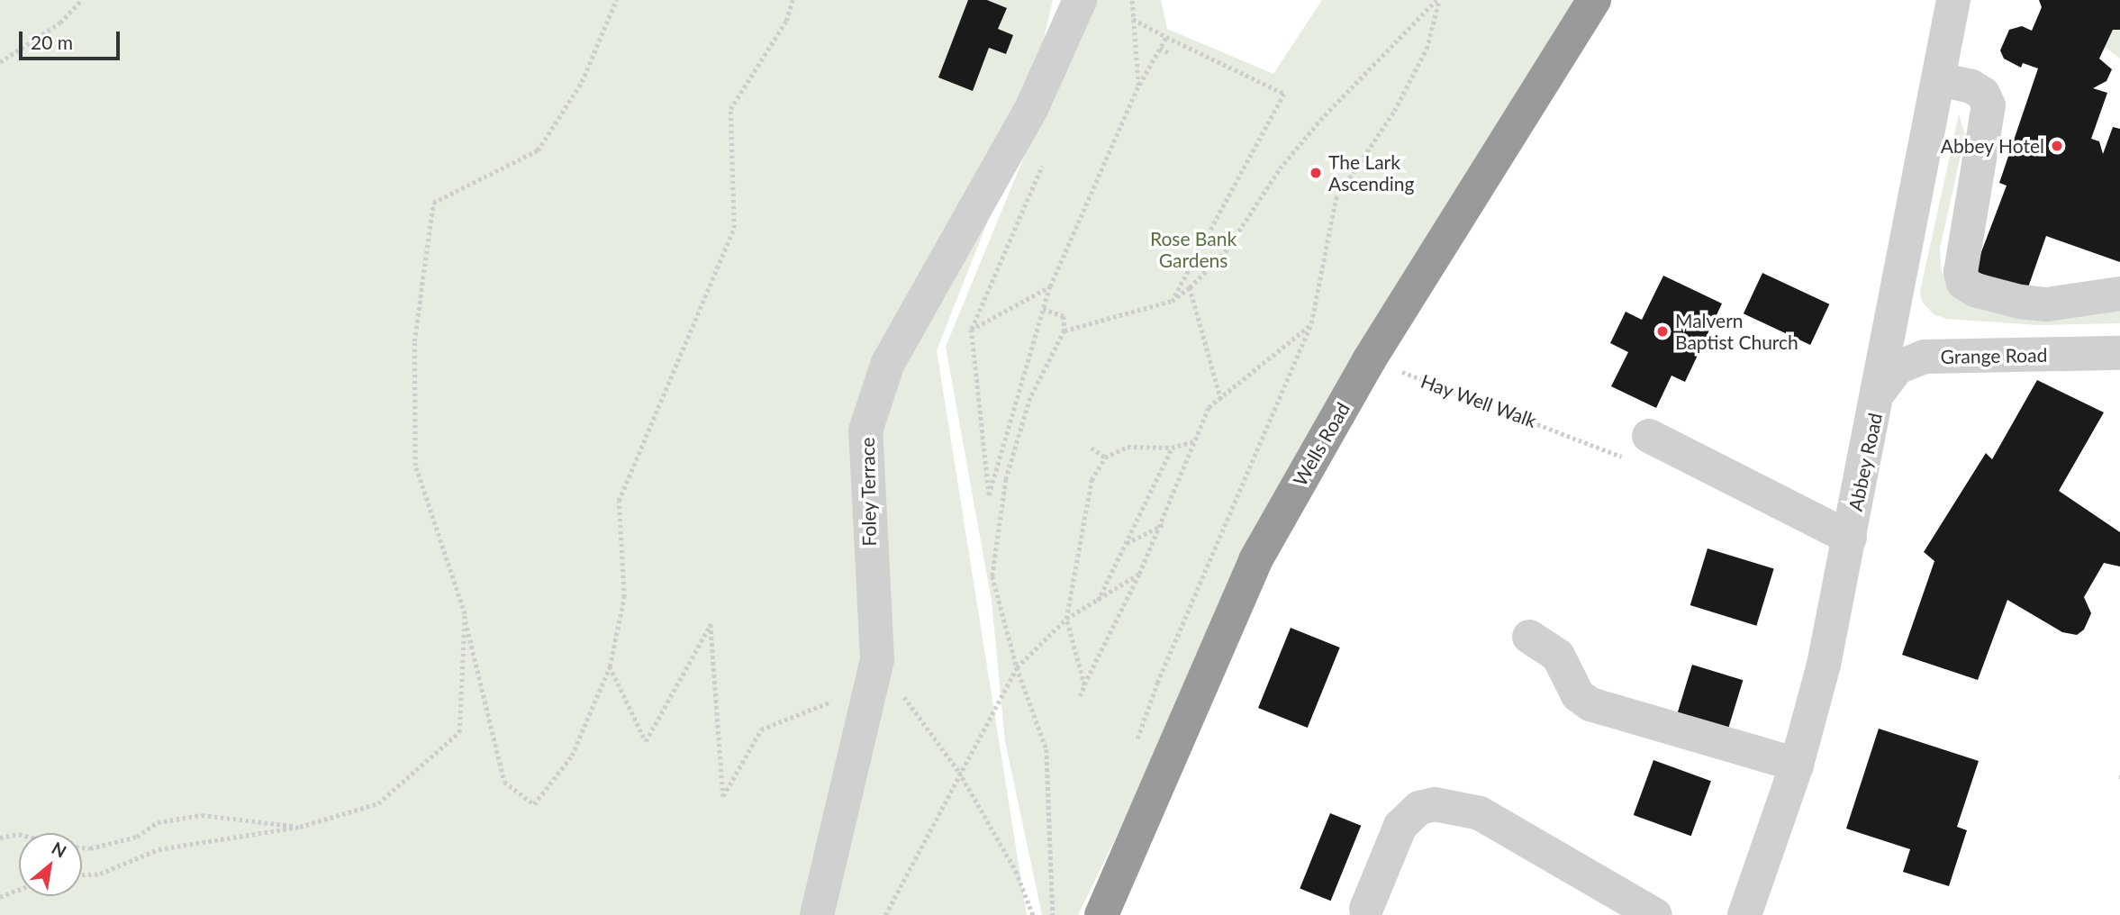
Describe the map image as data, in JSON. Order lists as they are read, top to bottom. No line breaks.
{"streets":{"highway":["Wells Road"],"street":["Grange Road","Abbey Road","Foley Terrace"],"path":["Hay Well Walk"]},"crossings":[["Grange Road","Abbey Road"],["Hay Well Walk","Wells Road"]],"parks":["Rose Bank Gardens"],"places":["Abbey Hotel","The Lark Ascending","Malvern Baptist Church"],"scale_bar":"20 m","north":"top right"}
